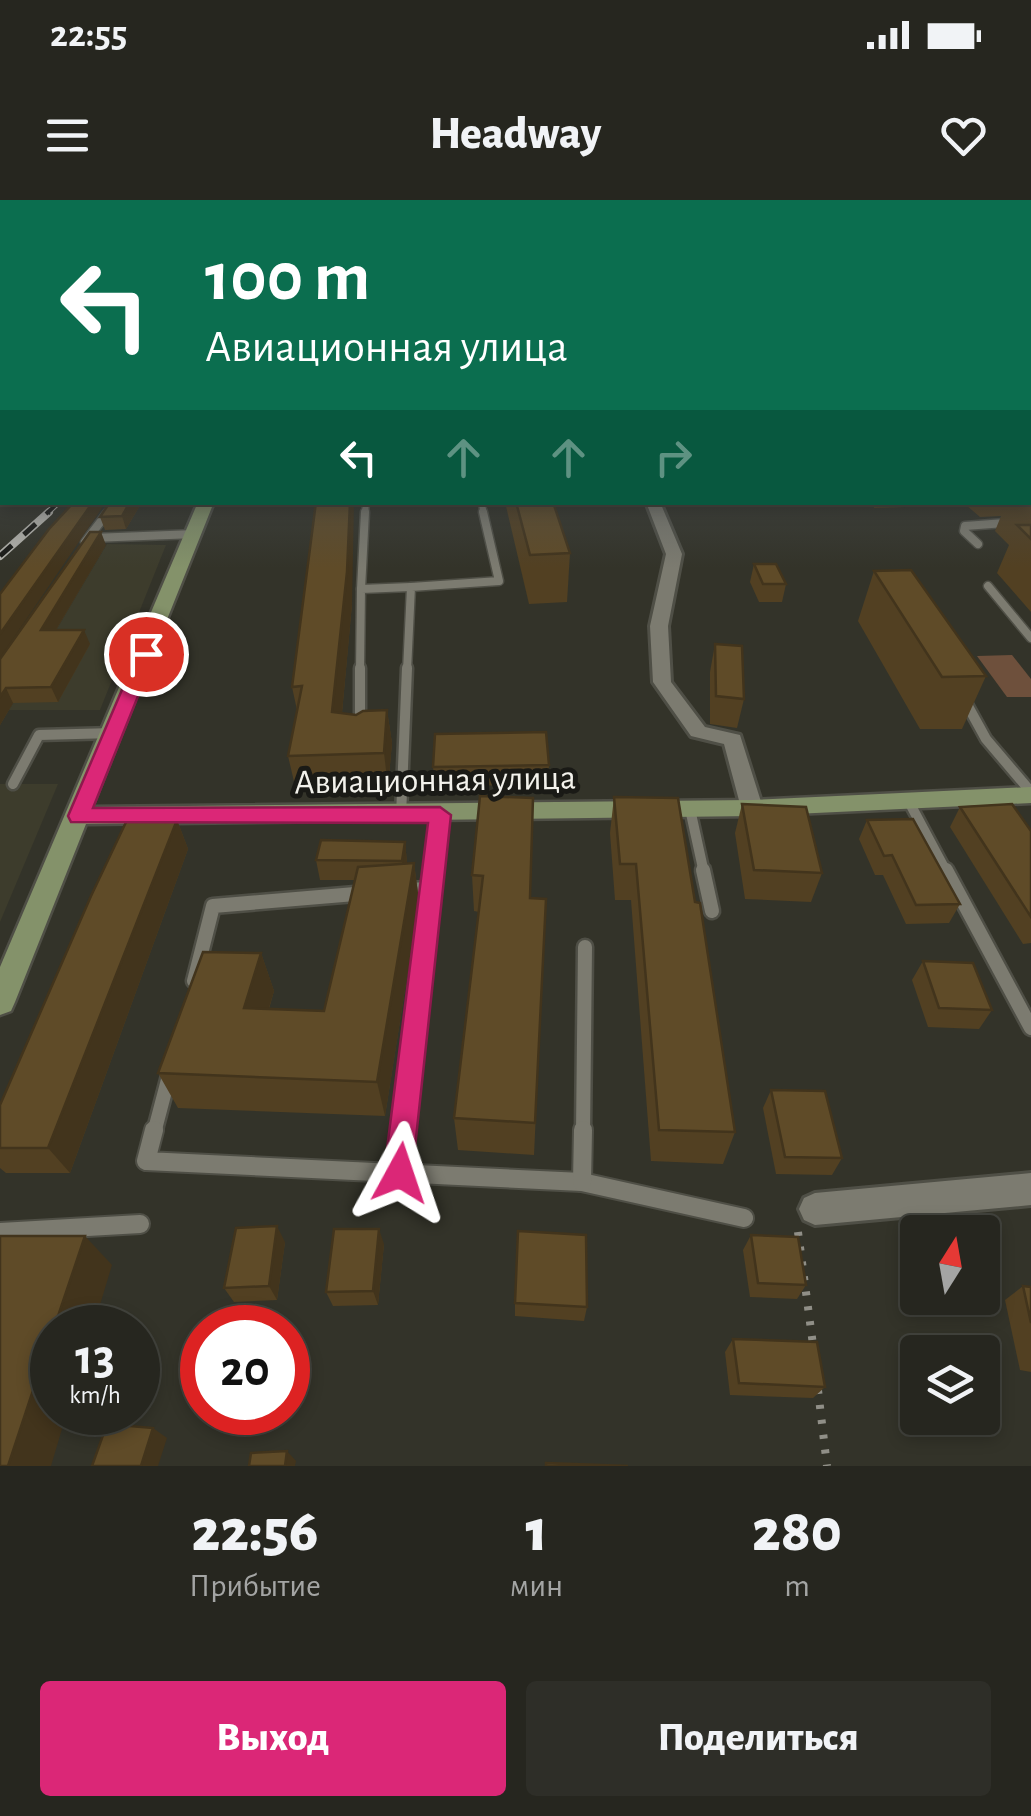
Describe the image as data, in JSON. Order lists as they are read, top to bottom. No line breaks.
{"streets":{"street":["Авиационная улица"]},"north":"top","page":{"status":"22:55","header":"Headway","turn":["100 m","Авиационная улица"],"speed":"13 km/h","limit":"20","eta":["22:56","Прибытие","1","мин","280","m"],"buttons":["Выход","Поделиться"]}}
